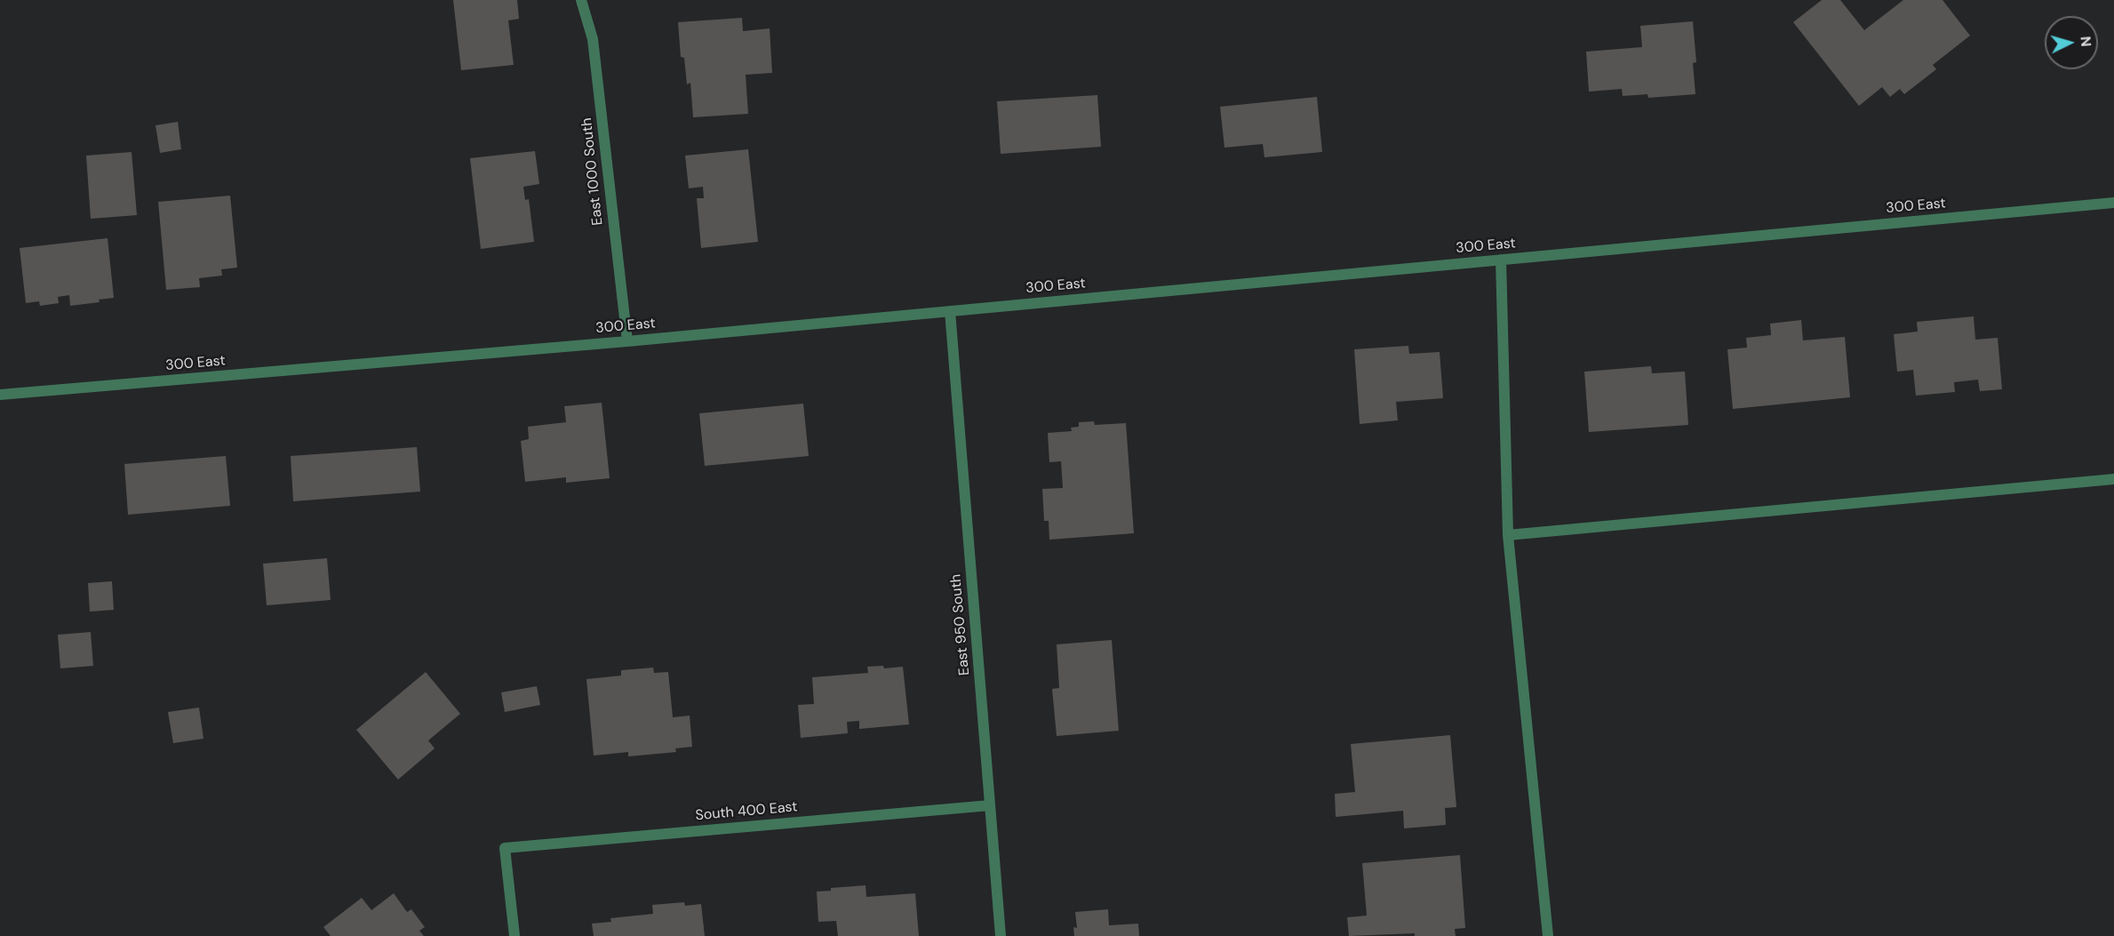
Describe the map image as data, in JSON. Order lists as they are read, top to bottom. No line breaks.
{"streets":{"street":["East 1000 South","300 East","East 950 South","South 400 East"]},"crossings":[["East 1000 South","300 East"],["300 East","East 950 South"],["East 950 South","South 400 East"]],"north":"right"}
